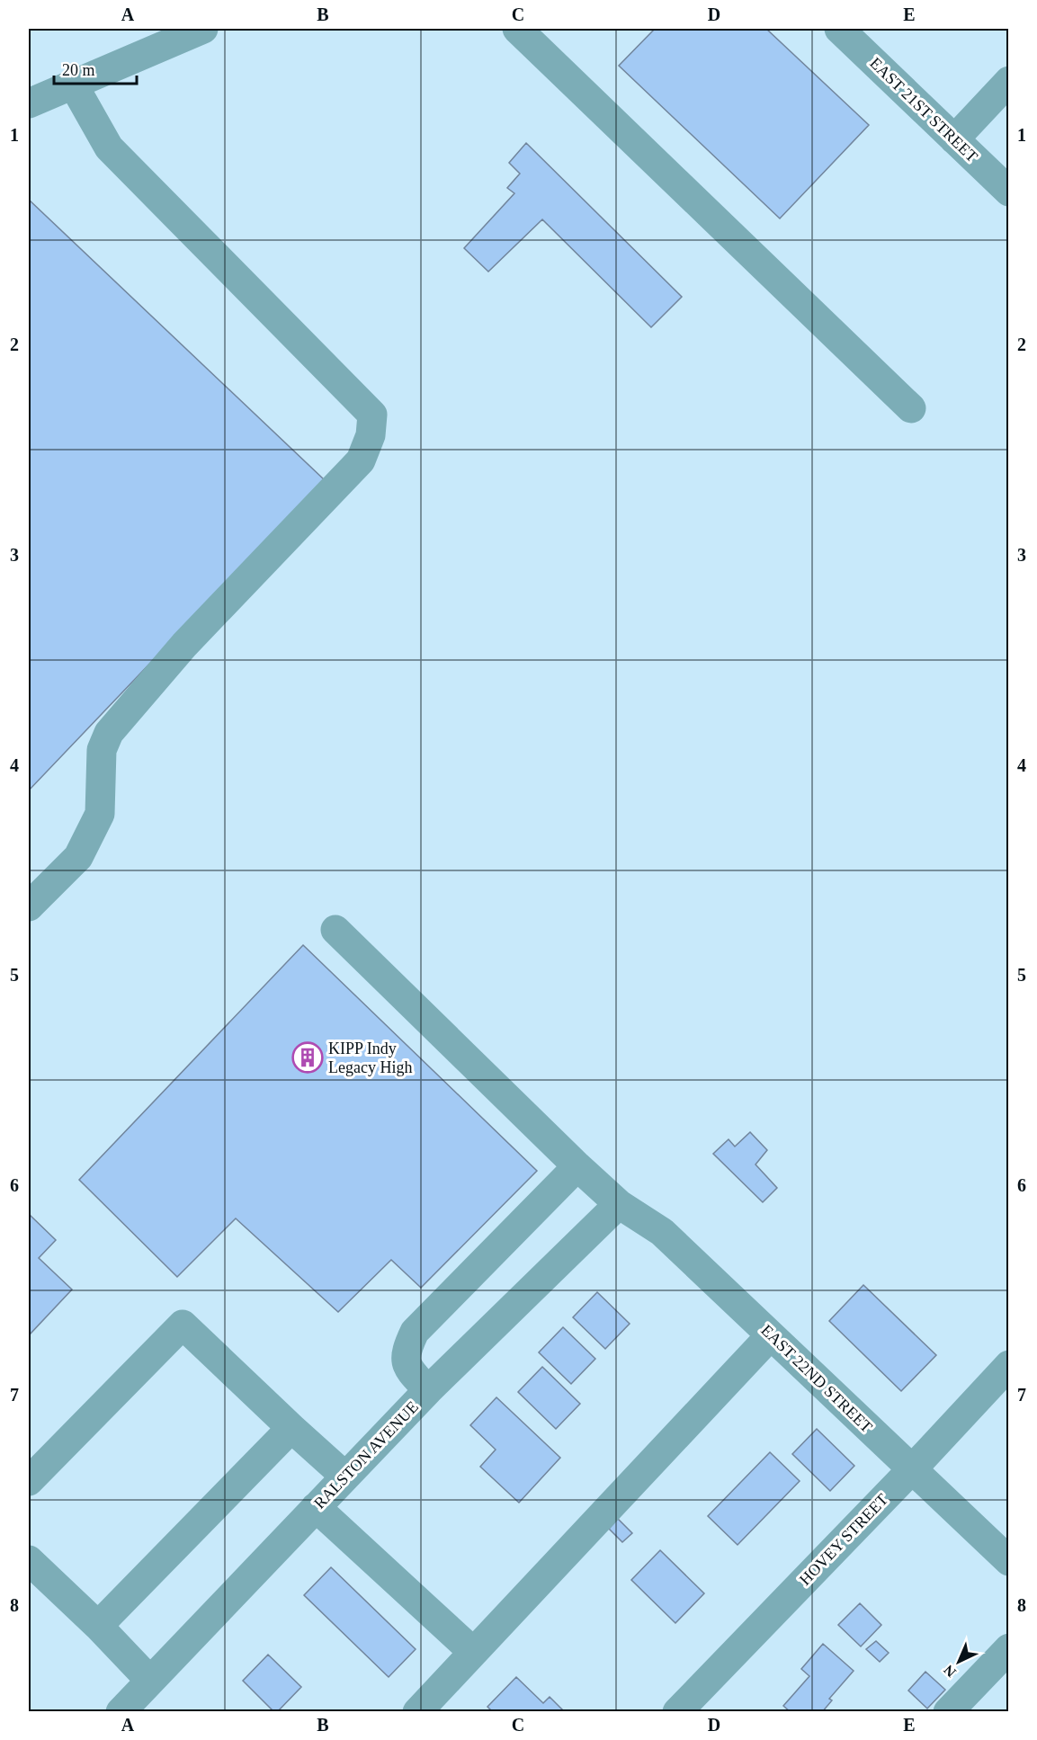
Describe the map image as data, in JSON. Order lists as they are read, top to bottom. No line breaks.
{"streets":{"street":["EAST 21ST STREET","EAST 22ND STREET","RALSTON AVENUE","HOVEY STREET"]},"crossings":[["EAST 22ND STREET","RALSTON AVENUE"],["EAST 22ND STREET","HOVEY STREET"]],"places":{"building":["KIPP Indy Legacy High"]},"scale_bar":"20 m","north":"bottom left","grid":{"columns":["A","B","C","D","E"],"rows":["1","2","3","4","5","6","7","8"]}}
